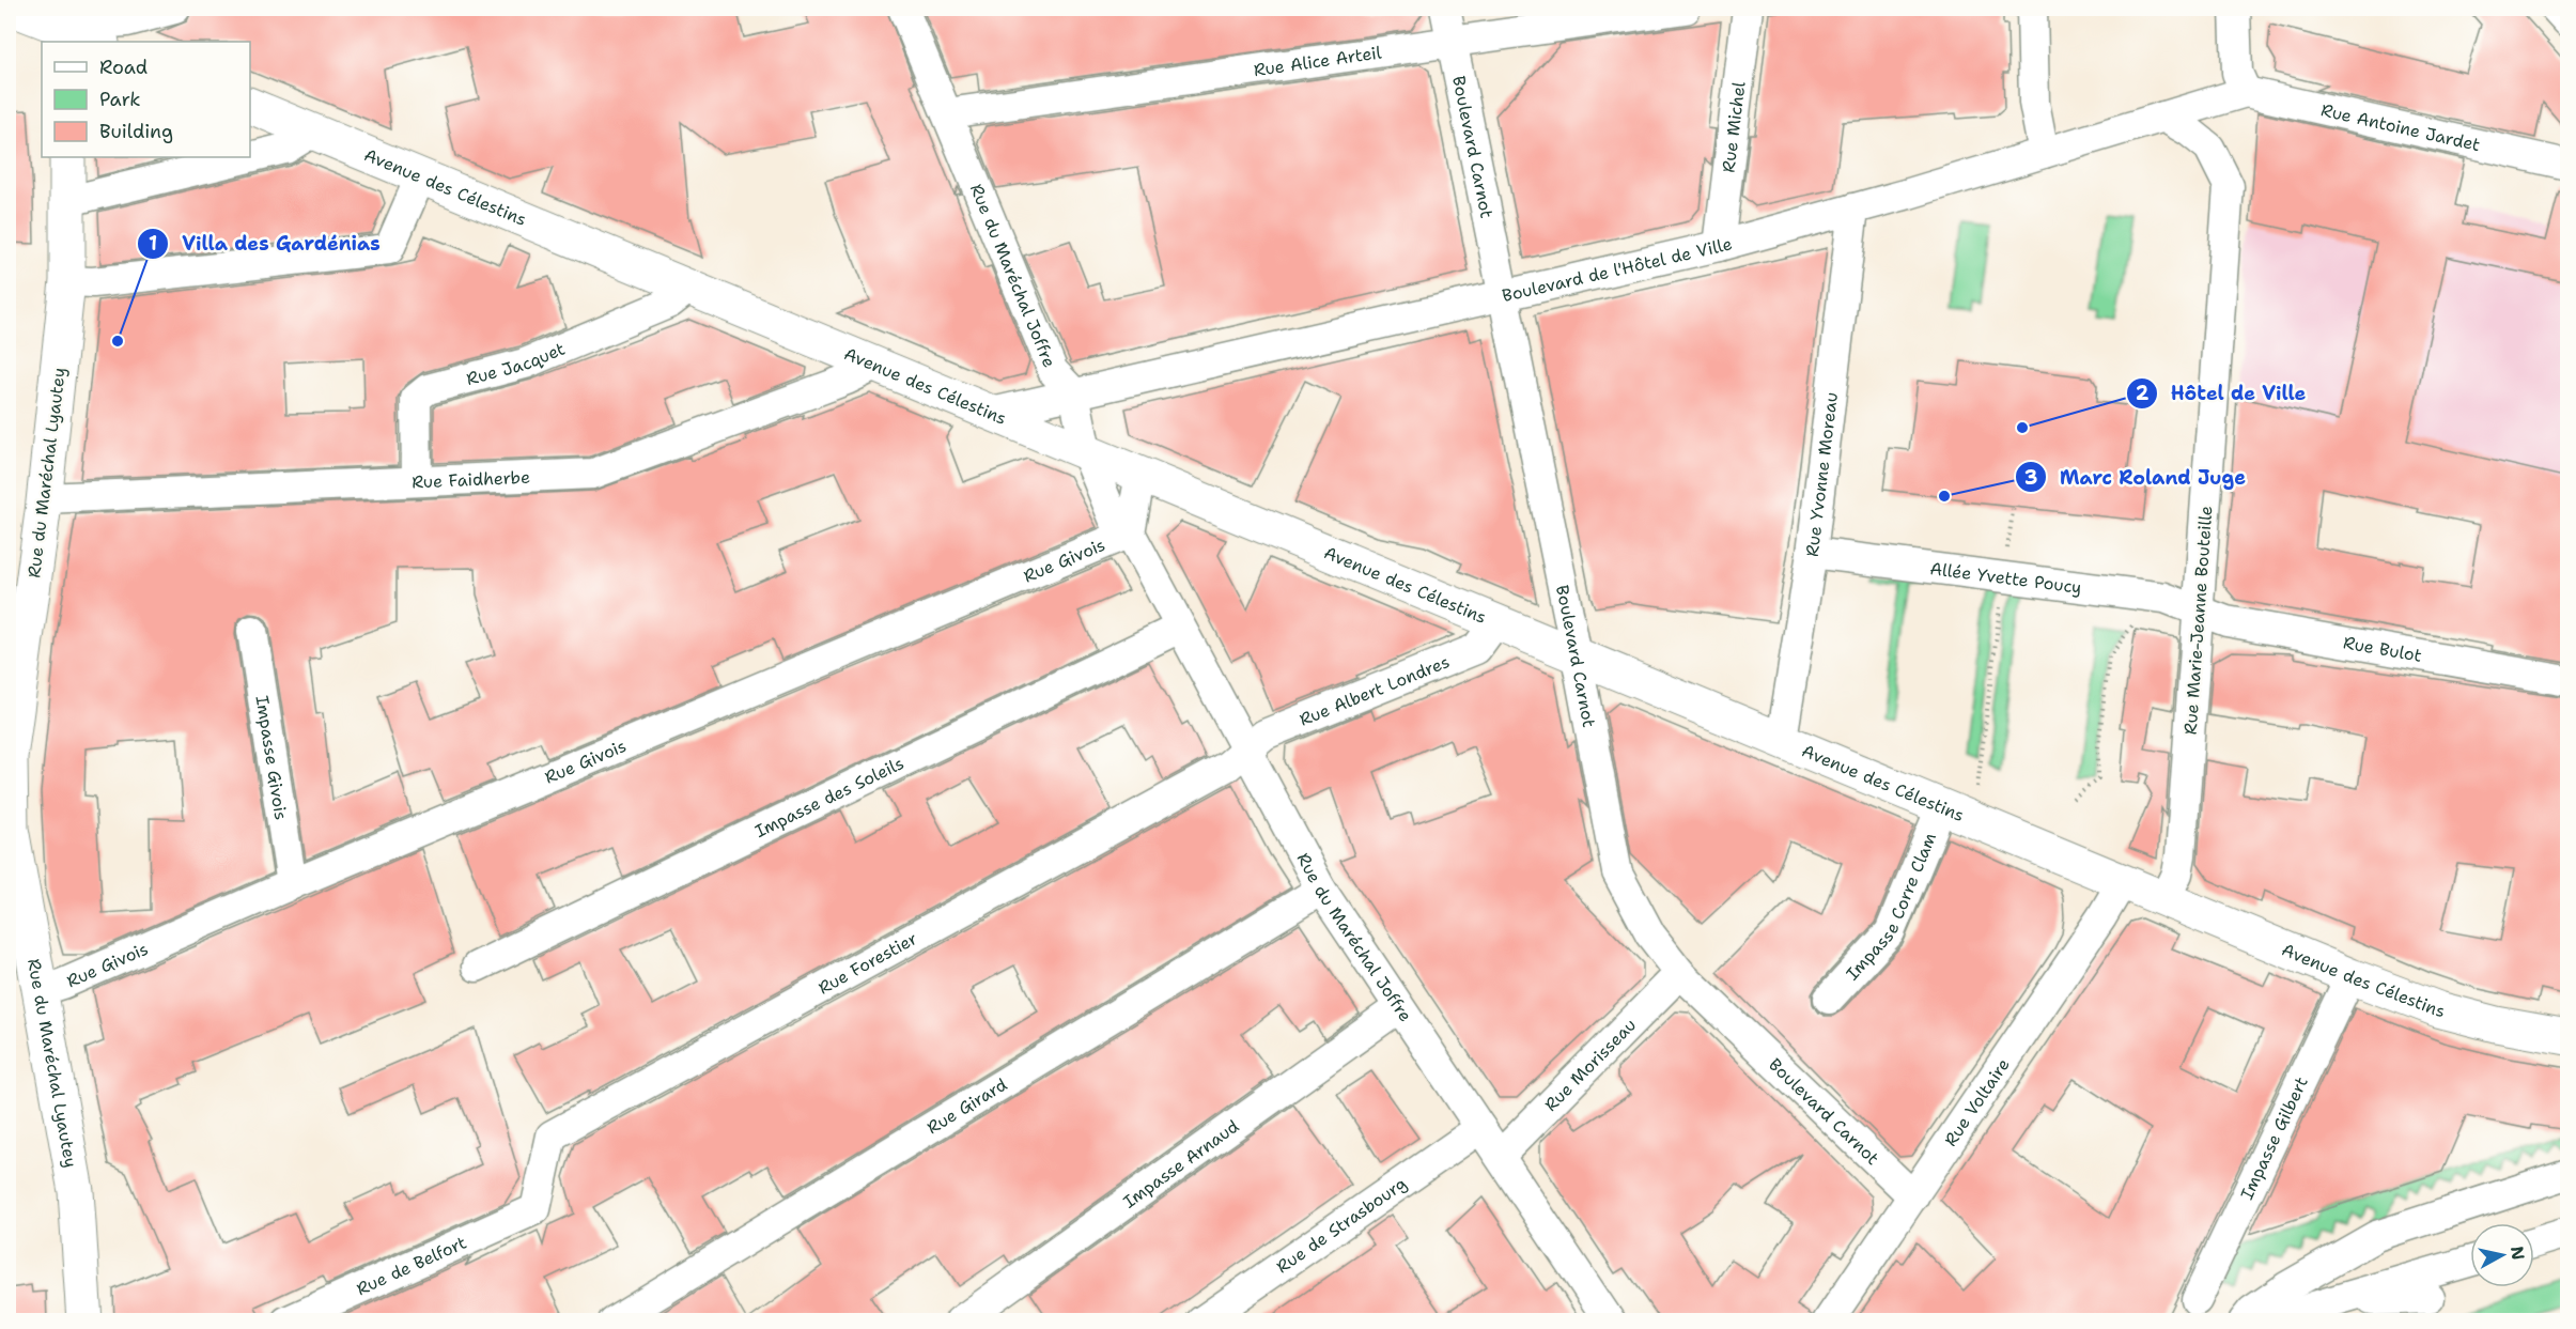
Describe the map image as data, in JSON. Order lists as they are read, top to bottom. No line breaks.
{"streets":{"main road":["Avenue des Célestins","Rue du Maréchal Lyautey"],"street":["Rue Alice Arteil","Rue Michel","Rue Antoine Jardet","Boulevard Carnot","Boulevard de l'Hôtel de Ville","Rue du Maréchal Joffre","Rue Jacquet","Rue Yvonne Moreau","Rue Faidherbe","Rue Givois","Allée Yvette Poucy","Rue Marie-Jeanne Bouteille","Rue Bulot","Rue Albert Londres","Impasse Givois","Impasse des Soleils","Impasse Corre Clam","Rue Forestier","Rue Morisseau","Rue Voltaire","Rue Girard","Impasse Gilbert","Impasse Arnaud","Rue de Strasbourg","Rue de Belfort"]},"crossings":[["Rue Alice Arteil","Boulevard Carnot"],["Rue Alice Arteil","Rue du Maréchal Joffre"],["Rue Michel","Boulevard de l'Hôtel de Ville"],["Rue Antoine Jardet","Boulevard de l'Hôtel de Ville"],["Boulevard Carnot","Avenue des Célestins"],["Boulevard Carnot","Boulevard de l'Hôtel de Ville"],["Boulevard Carnot","Rue Morisseau"],["Boulevard Carnot","Rue Voltaire"],["Avenue des Célestins","Boulevard de l'Hôtel de Ville"],["Avenue des Célestins","Rue du Maréchal Joffre"],["Avenue des Célestins","Rue Jacquet"],["Avenue des Célestins","Rue Yvonne Moreau"],["Avenue des Célestins","Rue Faidherbe"],["Avenue des Célestins","Rue Marie-Jeanne Bouteille"],["Avenue des Célestins","Rue Albert Londres"],["Avenue des Célestins","Impasse Corre Clam"],["Avenue des Célestins","Rue Voltaire"],["Avenue des Célestins","Impasse Gilbert"],["Boulevard de l'Hôtel de Ville","Rue du Maréchal Joffre"],["Boulevard de l'Hôtel de Ville","Rue Yvonne Moreau"],["Boulevard de l'Hôtel de Ville","Rue Marie-Jeanne Bouteille"],["Rue du Maréchal Joffre","Rue Givois"],["Rue du Maréchal Joffre","Rue Albert Londres"],["Rue du Maréchal Joffre","Impasse des Soleils"],["Rue du Maréchal Joffre","Rue Forestier"],["Rue du Maréchal Joffre","Rue Morisseau"],["Rue du Maréchal Joffre","Rue Girard"],["Rue du Maréchal Joffre","Impasse Arnaud"],["Rue du Maréchal Joffre","Rue de Strasbourg"],["Rue Jacquet","Rue Faidherbe"],["Rue du Maréchal Lyautey","Rue Faidherbe"],["Rue du Maréchal Lyautey","Rue Givois"],["Rue Yvonne Moreau","Allée Yvette Poucy"],["Rue Givois","Impasse Givois"],["Allée Yvette Poucy","Rue Marie-Jeanne Bouteille"],["Allée Yvette Poucy","Rue Bulot"],["Rue Marie-Jeanne Bouteille","Rue Bulot"],["Rue Albert Londres","Rue Forestier"],["Rue Forestier","Rue de Belfort"]],"places":["Villa des Gardénias","Hôtel de Ville","Marc Roland Juge"],"legend":["Road","Park","Building"],"north":"right"}
